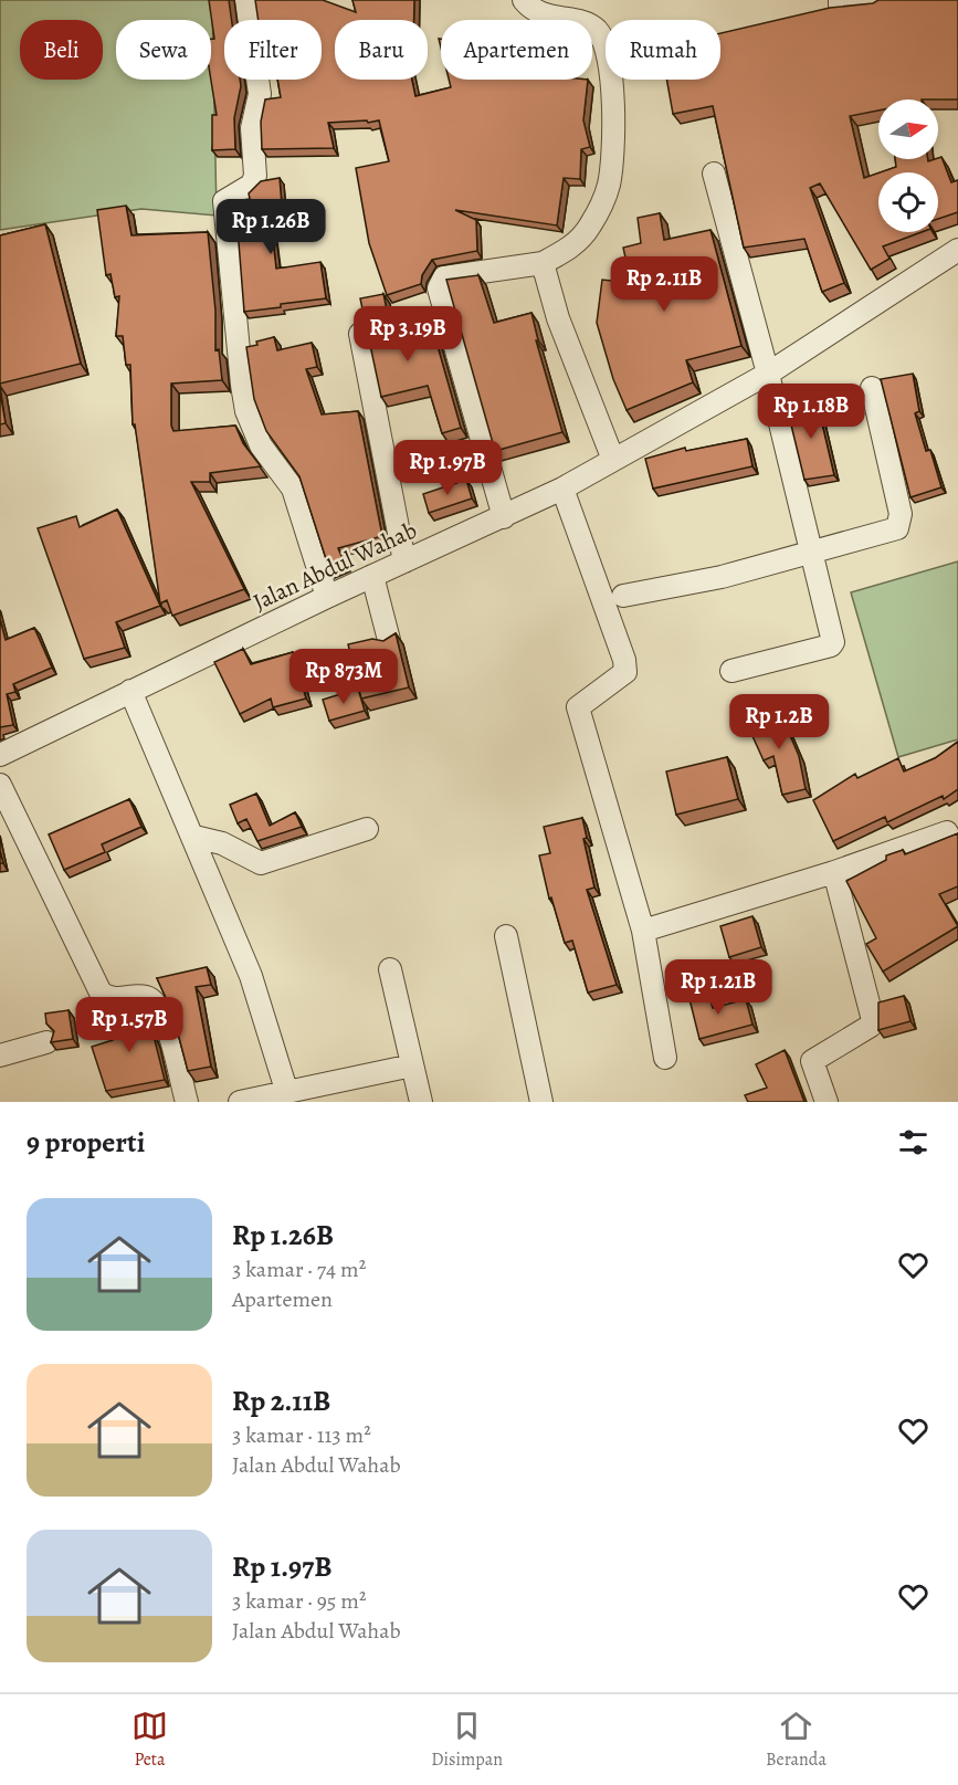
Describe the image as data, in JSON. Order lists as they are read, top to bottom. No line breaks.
{"streets":{"street":["Jalan Abdul Wahab"]},"north":"right","page":{"chip":["Beli","Sewa","Filter","Baru","Apartemen","Rumah"],"price":["Rp 1.26B","Rp 2.11B","Rp 3.19B","Rp 1.18B","Rp 1.97B","Rp 873M","Rp 1.2B","Rp 1.21B","Rp 1.57B"],"heading":"9 properti","list":[{"name":"Rp 1.26B","note":"3 kamar · 74 m² · Apartemen"},{"name":"Rp 2.11B","note":"3 kamar · 113 m² · Jalan Abdul Wahab"},{"name":"Rp 1.97B","note":"3 kamar · 95 m² · Jalan Abdul Wahab"}],"tabs":["Peta","Disimpan","Beranda"]}}
